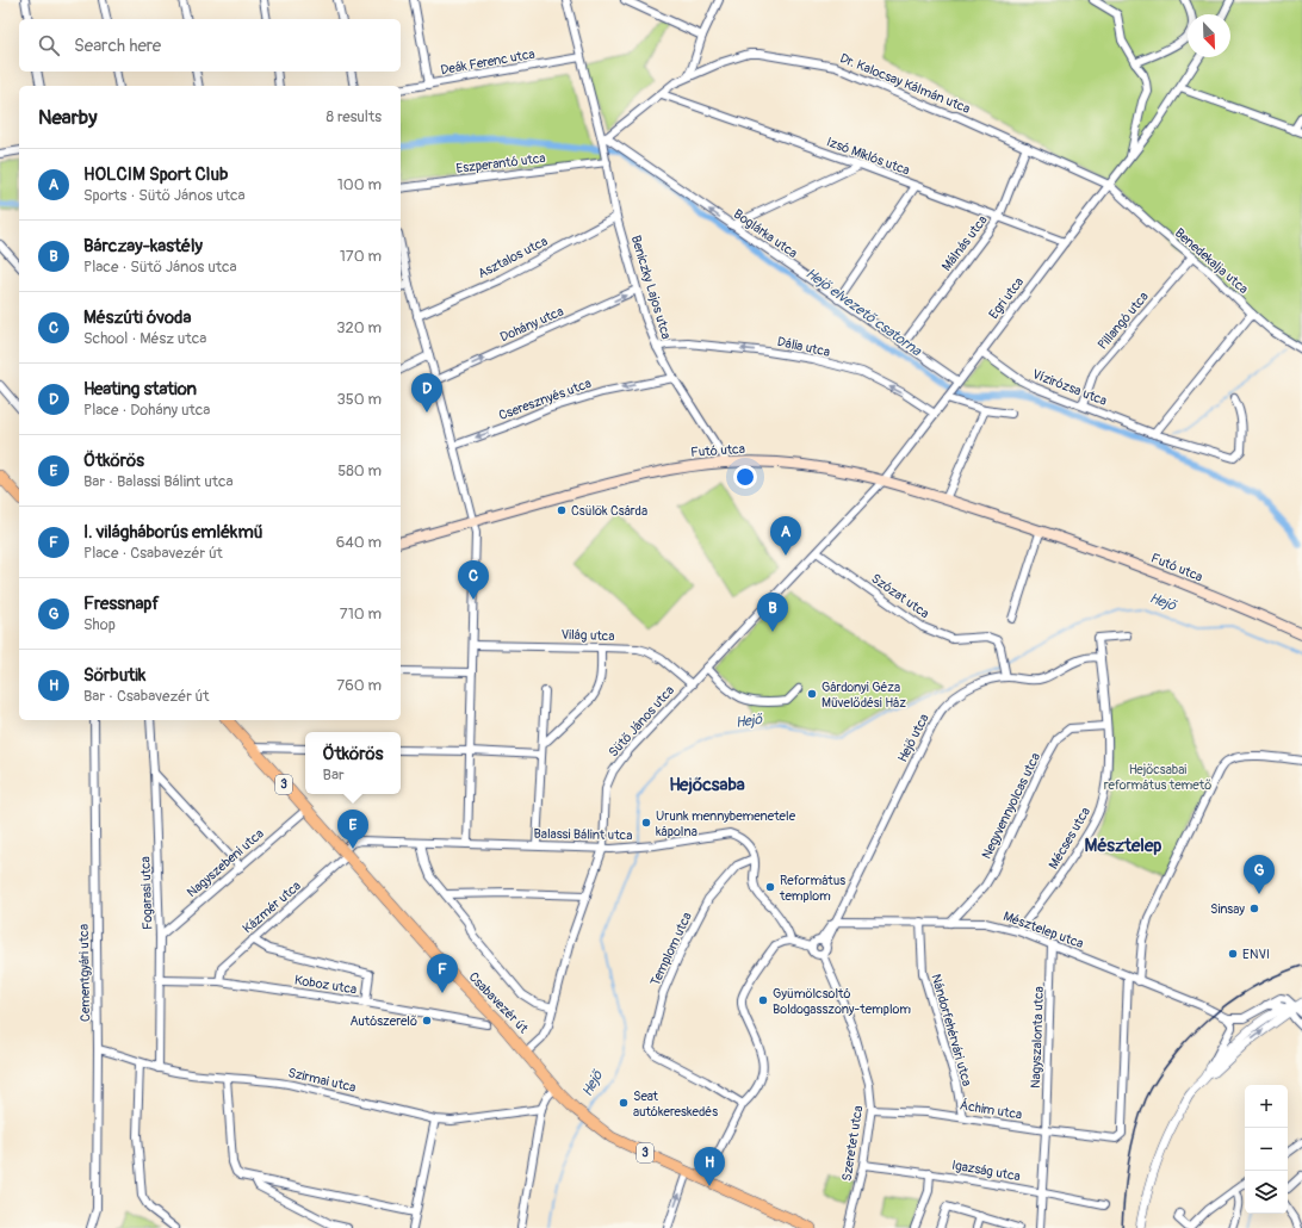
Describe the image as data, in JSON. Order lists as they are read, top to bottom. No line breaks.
{"streets":{"main road":["Futó utca","3","Csabavezér út"],"street":["Deák Ferenc utca","Dr. Kalocsay Kálmán utca","Izsó Miklós utca","Eszperantó utca","Boglárka utca","Málnás utca","Asztalos utca","Benedekalja utca","Beniczky Lajos utca","Egri utca","Pillangó utca","Dohány utca","Dália utca","Vízirózsa utca","Cseresznyés utca","Szózat utca","Világ utca","Sütő János utca","Hejő utca","Negyvennyolcas utca","Balassi Bálint utca","Mécses utca","Nagyszebeni utca","Fogarasi utca","Kázmér utca","Mésztelep utca","Templom utca","Cementgyári utca","Koboz utca","Nándorfehérvári utca","Nagyszalonta utca","Szirmai utca","Áchim utca","Szeretet utca","Igazság utca"]},"crossings":[["Deák Ferenc utca","Beniczky Lajos utca"],["Dr. Kalocsay Kálmán utca","Izsó Miklós utca"],["Dr. Kalocsay Kálmán utca","Boglárka utca"],["Dr. Kalocsay Kálmán utca","Málnás utca"],["Dr. Kalocsay Kálmán utca","Benedekalja utca"],["Dr. Kalocsay Kálmán utca","Beniczky Lajos utca"],["Dr. Kalocsay Kálmán utca","Egri utca"],["Izsó Miklós utca","Málnás utca"],["Izsó Miklós utca","Egri utca"],["Eszperantó utca","Beniczky Lajos utca"],["Boglárka utca","Málnás utca"],["Boglárka utca","Beniczky Lajos utca"],["Boglárka utca","Egri utca"],["Asztalos utca","Beniczky Lajos utca"],["Benedekalja utca","Egri utca"],["Benedekalja utca","Pillangó utca"],["Beniczky Lajos utca","Dohány utca"],["Beniczky Lajos utca","Dália utca"],["Beniczky Lajos utca","Cseresznyés utca"],["Beniczky Lajos utca","Futó utca"],["Egri utca","Dália utca"],["Egri utca","Vízirózsa utca"],["Egri utca","Futó utca"],["Egri utca","Szózat utca"],["Egri utca","Sütő János utca"],["Pillangó utca","Vízirózsa utca"],["Szózat utca","Sütő János utca"],["Szózat utca","Hejő utca"],["Világ utca","Sütő János utca"],["Sütő János utca","Balassi Bálint utca"],["Sütő János utca","Csabavezér út"],["Hejő utca","Mécses utca"],["Hejő utca","Mésztelep utca"],["Hejő utca","Szeretet utca"],["Negyvennyolcas utca","Mécses utca"],["Negyvennyolcas utca","Mésztelep utca"],["Balassi Bálint utca","Kázmér utca"],["Balassi Bálint utca","Templom utca"],["Balassi Bálint utca","Csabavezér út"],["Mécses utca","Mésztelep utca"],["Nagyszebeni utca","Fogarasi utca"],["Nagyszebeni utca","Csabavezér út"],["Fogarasi utca","Koboz utca"],["Fogarasi utca","Szirmai utca"],["Kázmér utca","Koboz utca"],["Kázmér utca","Csabavezér út"],["Mésztelep utca","Nándorfehérvári utca"],["Mésztelep utca","Nagyszalonta utca"],["Mésztelep utca","Áchim utca"],["Cementgyári utca","Szirmai utca"],["Nándorfehérvári utca","Áchim utca"],["Nagyszalonta utca","Áchim utca"],["Nagyszalonta utca","Igazság utca"],["Áchim utca","Szeretet utca"],["Szeretet utca","Igazság utca"]],"one_way":["Boglárka utca","Dohány utca","Dália utca","Cseresznyés utca"],"districts":["Hejőcsaba","Mésztelep"],"water":["Hejő elvezető csatorna","Hejő"],"parks":["Hejőcsabai református temető"],"places":["Csülök Csárda","Gárdonyi Géza Művelődési Ház","Urunk mennybemenetele kápolna","Református templom","Sinsay","ENVI","Gyümölcsoltó Boldogasszony-templom","Autószerelő","Seat autókereskedés"],"north":"bottom right","page":{"search":"Search here","heading":["Nearby","8 results"],"list":[{"mark":"A","name":"HOLCIM Sport Club","note":"Sports · Sütő János utca","value":"100 m"},{"mark":"B","name":"Bárczay-kastély","note":"Place · Sütő János utca","value":"170 m"},{"mark":"C","name":"Mészúti óvoda","note":"School · Mész utca","value":"320 m"},{"mark":"D","name":"Heating station","note":"Place · Dohány utca","value":"350 m"},{"mark":"E","name":"Ötkörös","note":"Bar · Balassi Bálint utca","value":"580 m"},{"mark":"F","name":"I. világháborús emlékmű","note":"Place · Csabavezér út","value":"640 m"},{"mark":"G","name":"Fressnapf","note":"Shop","value":"710 m"},{"mark":"H","name":"Sörbutik","note":"Bar · Csabavezér út","value":"760 m"}],"pins":["D","A","C","B","E","G","F","H"],"popup":["Ötkörös","Bar"],"map_buttons":["+","−"]}}
